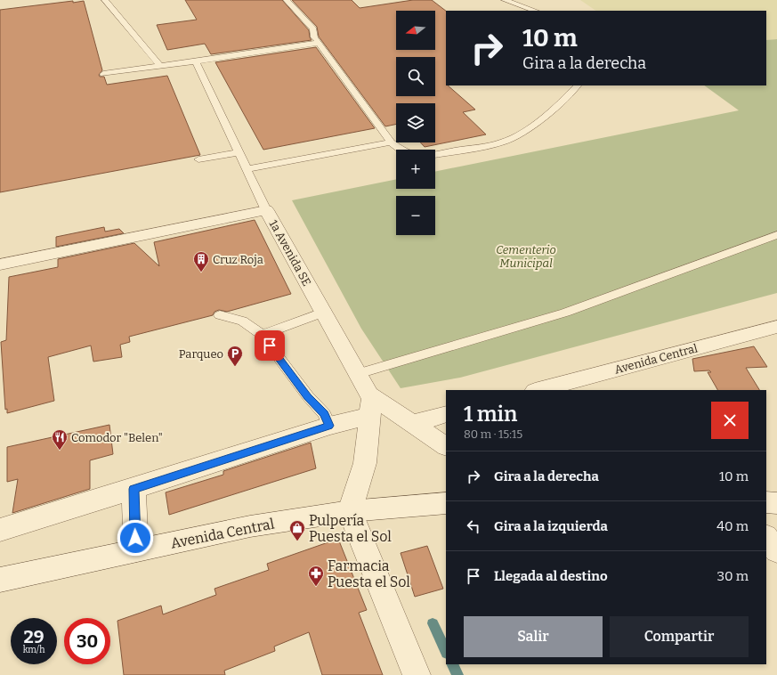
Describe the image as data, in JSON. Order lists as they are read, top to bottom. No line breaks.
{"streets":{"street":["1a Avenida SE","Avenida Central"]},"parks":["Cementerio Municipal"],"places":{"building":["Cruz Roja"],"parking":["Parqueo"],"restaurant":["Comodor \"Belen\""],"shop":["Pulpería Puesta el Sol"],"pharmacy":["Farmacia Puesta el Sol"]},"north":"left","page":{"map_buttons":["+","−"],"turn":["10 m","Gira a la derecha"],"heading":["1 min","80 m · 15:15"],"list":[{"name":"Gira a la derecha","value":"10 m"},{"name":"Gira a la izquierda","value":"40 m"},{"name":"Llegada al destino","value":"30 m"}],"buttons":["Salir","Compartir"],"speed":"29 km/h","limit":"30"}}
